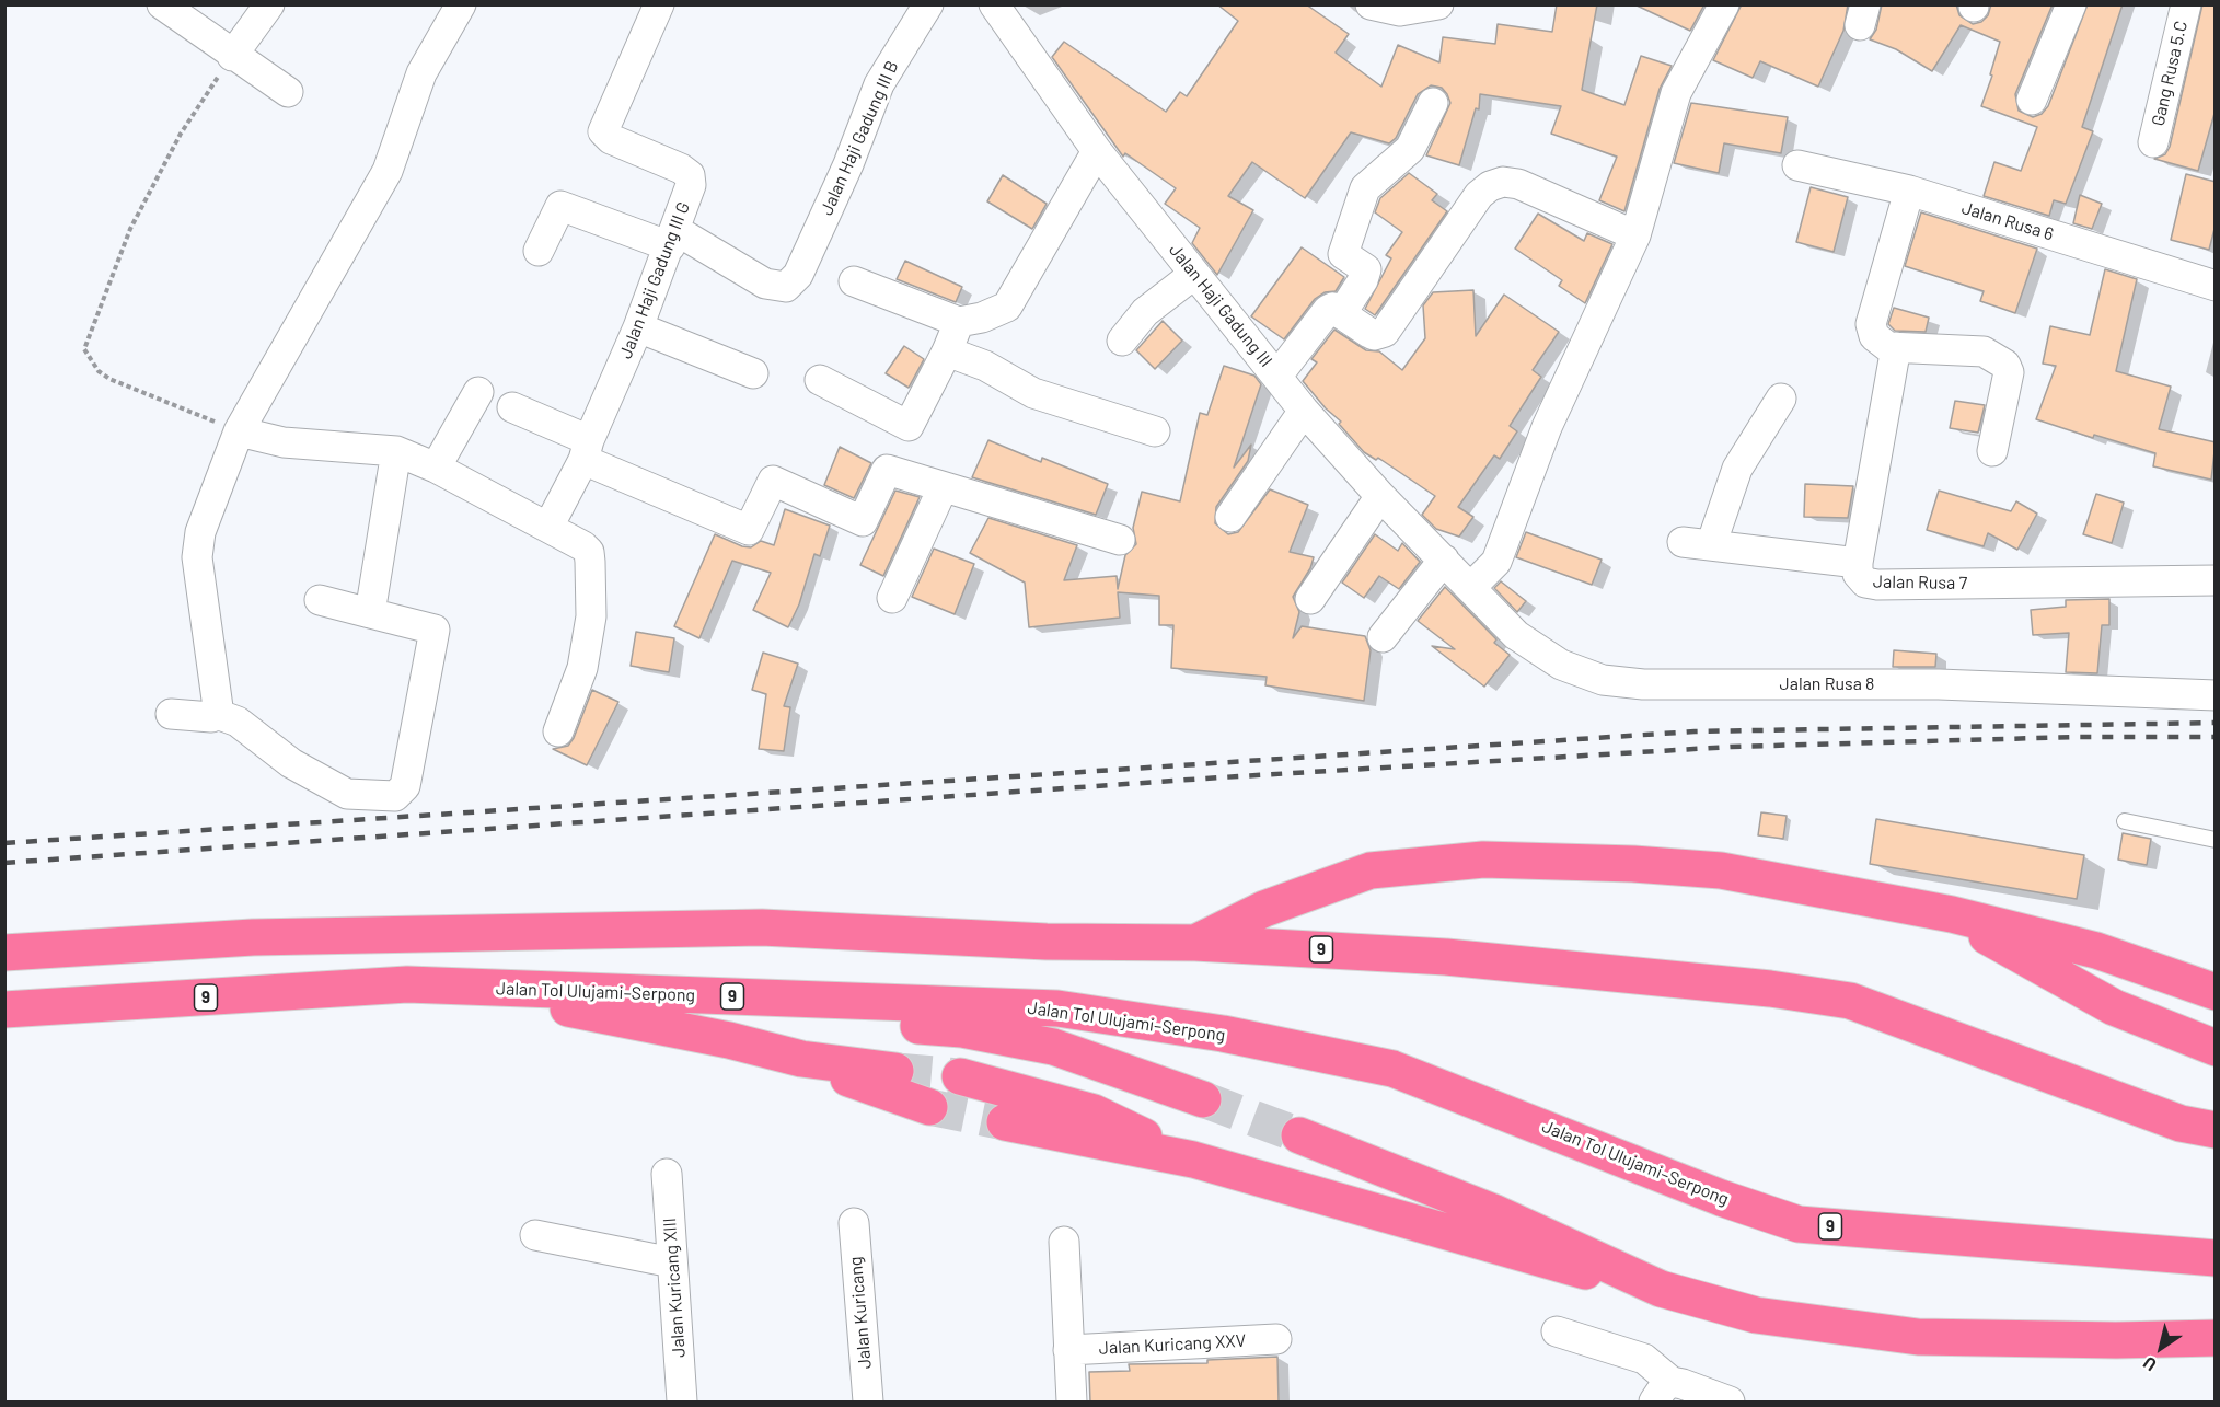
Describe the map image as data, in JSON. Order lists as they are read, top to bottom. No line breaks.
{"streets":{"highway":["9","Jalan Tol Ulujami–Serpong"],"street":["Gang Rusa 5.C","Jalan Haji Gadung III B","Jalan Rusa 6","Jalan Haji Gadung III G","Jalan Haji Gadung III","Jalan Rusa 7","Jalan Rusa 8","Jalan Kuricang XIII","Jalan Kuricang","Jalan Kuricang XXV"]},"crossings":[["Jalan Haji Gadung III B","Jalan Haji Gadung III G"],["Jalan Haji Gadung III","Jalan Rusa 8"]],"north":"bottom left"}
